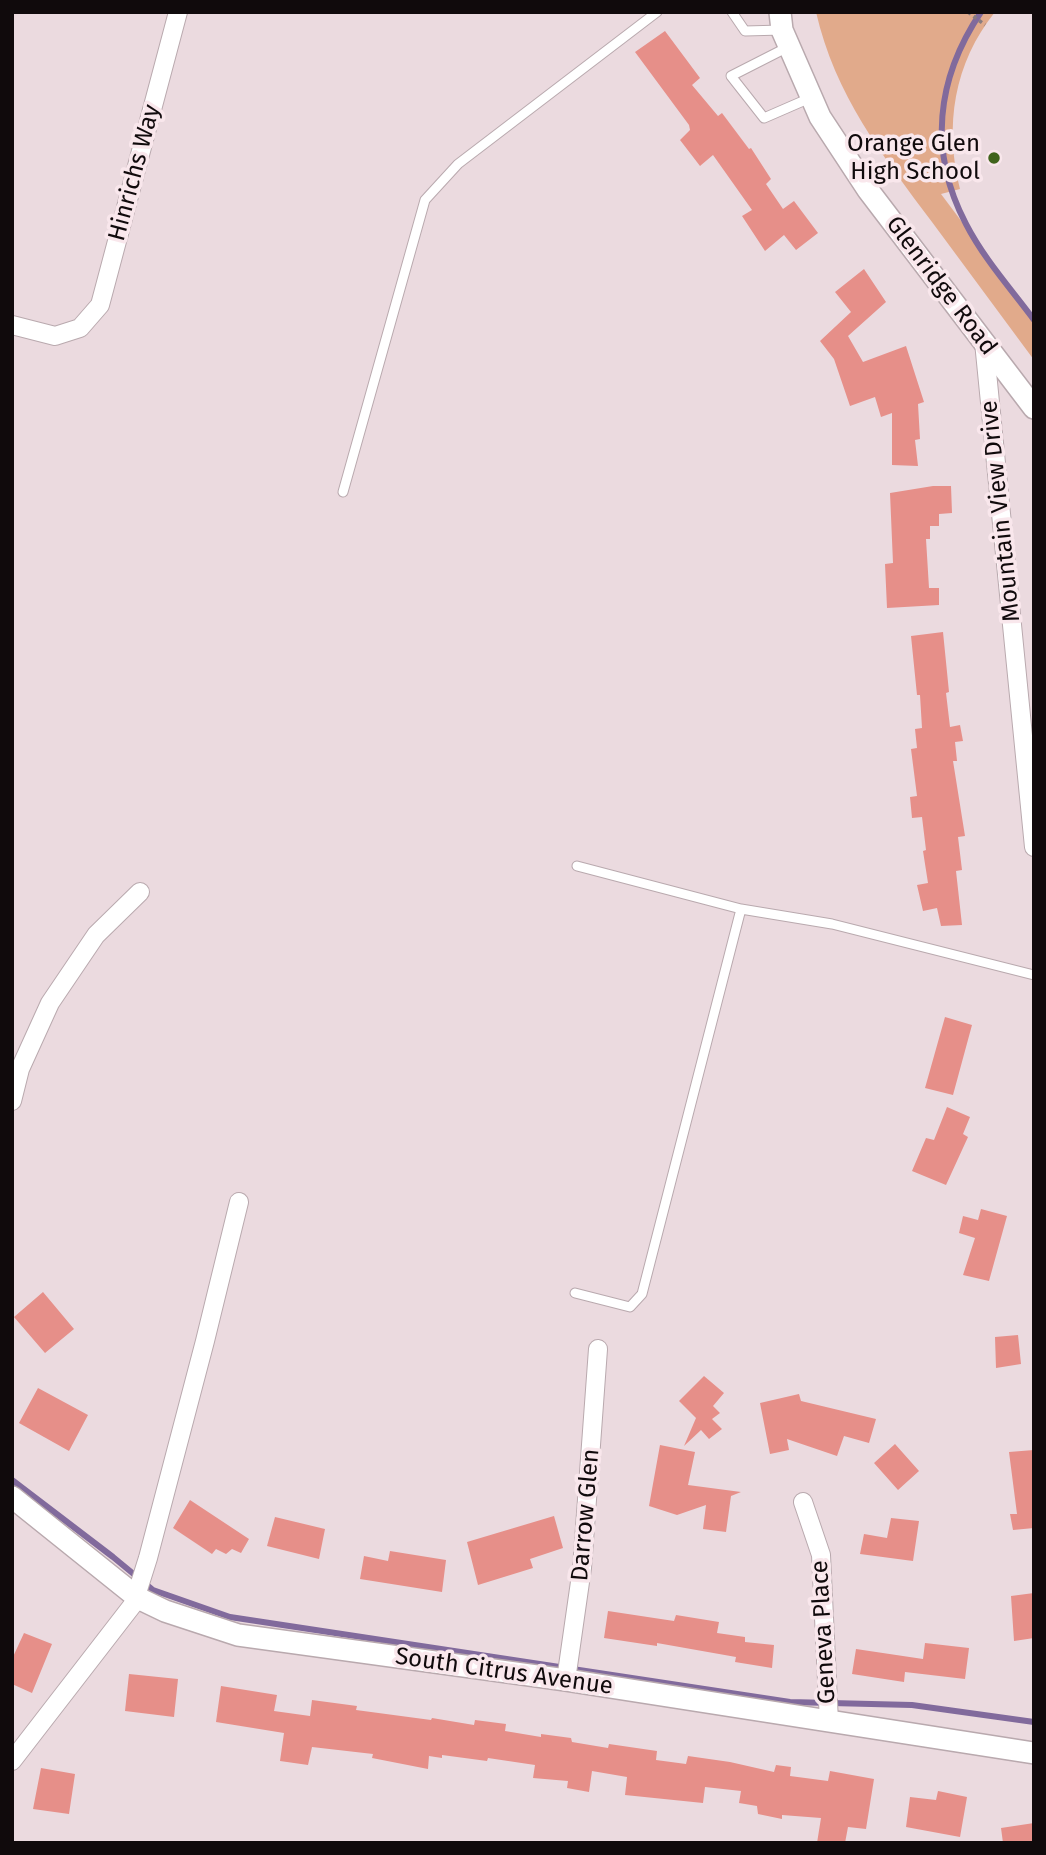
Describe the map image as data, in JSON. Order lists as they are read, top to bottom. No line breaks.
{"streets":{"street":["Hinrichs Way","Glenridge Road","Mountain View Drive","Darrow Glen","Geneva Place","South Citrus Avenue"]},"crossings":[["Glenridge Road","Mountain View Drive"],["Darrow Glen","South Citrus Avenue"],["Geneva Place","South Citrus Avenue"]],"places":["Orange Glen High School"]}
